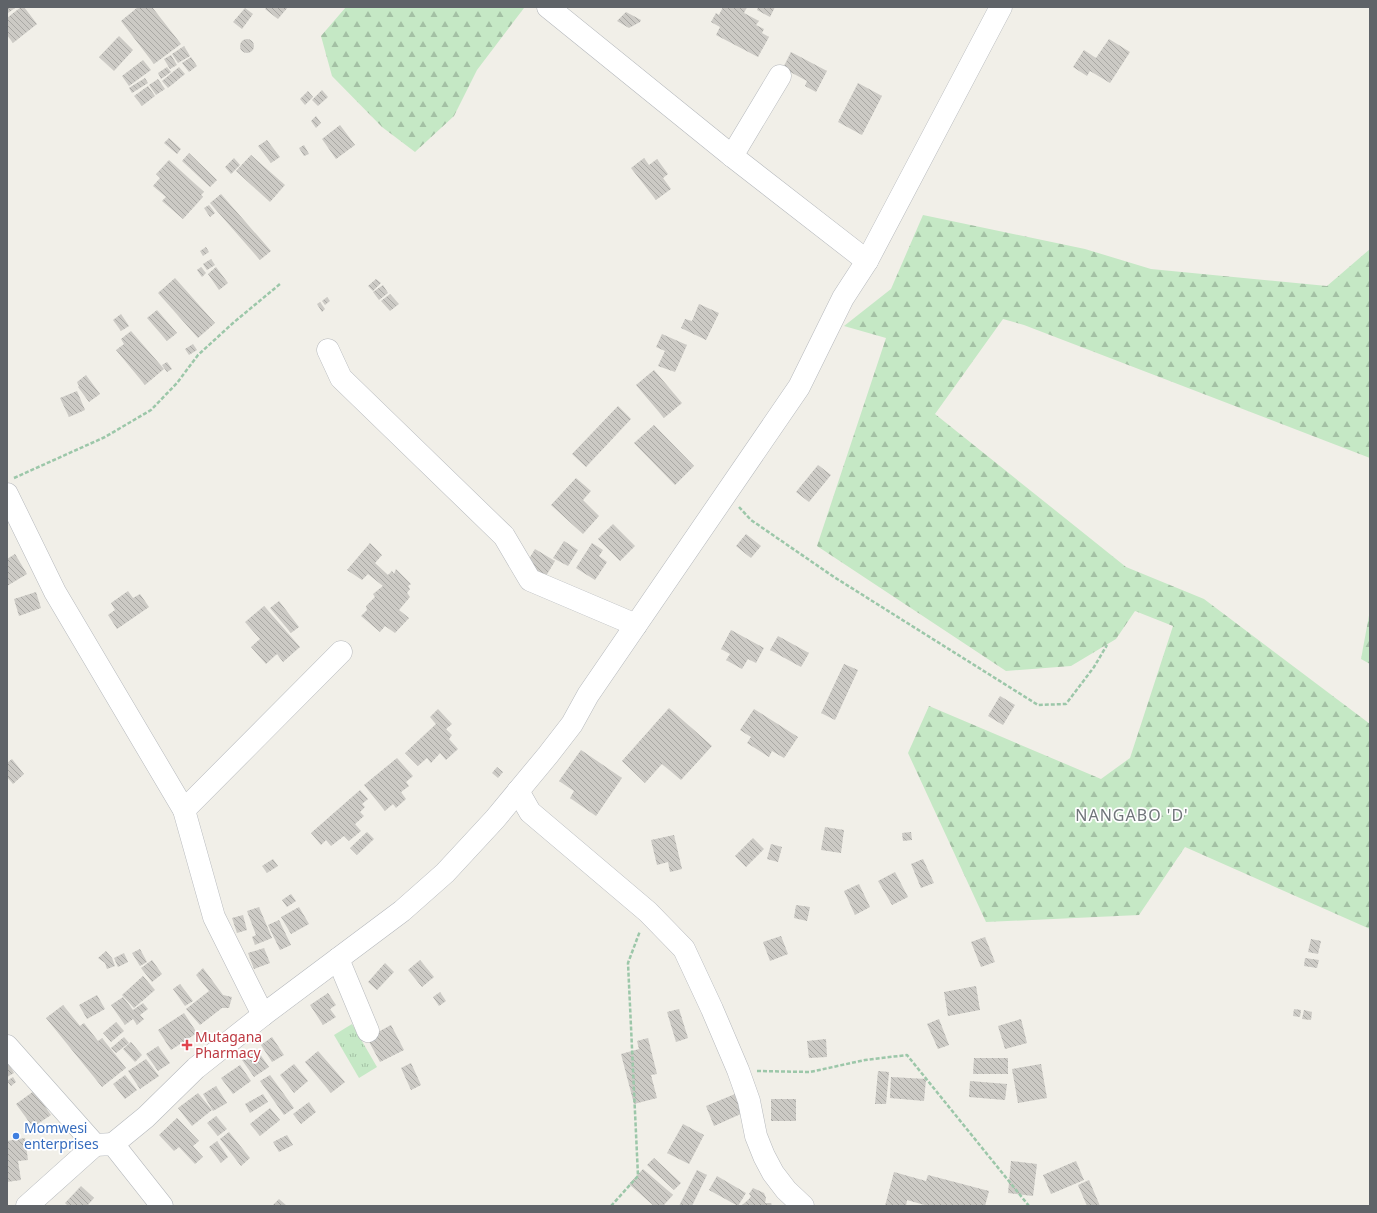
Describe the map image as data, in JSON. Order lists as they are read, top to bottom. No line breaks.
{"districts":["NANGABO 'D'"],"places":{"health":["Mutagana Pharmacy"],"other":["Momwesi enterprises"]}}
